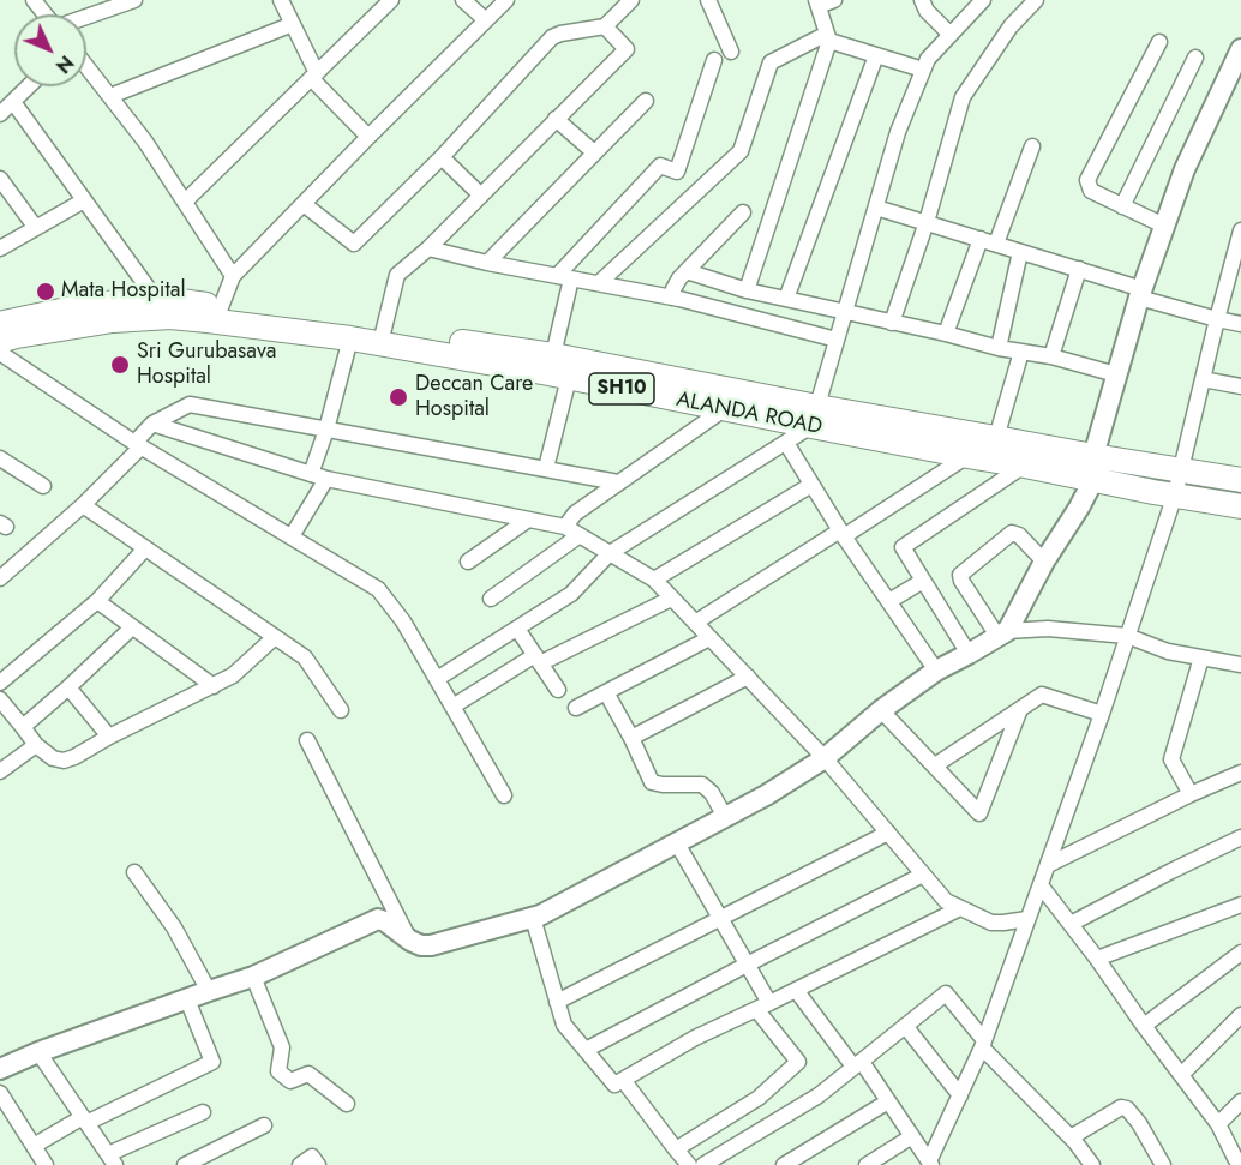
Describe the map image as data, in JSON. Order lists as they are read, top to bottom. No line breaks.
{"streets":{"main road":["SH10","ALANDA ROAD"]},"places":["Mata Hospital","Sri Gurubasava Hospital","Deccan Care Hospital"],"north":"bottom right"}
